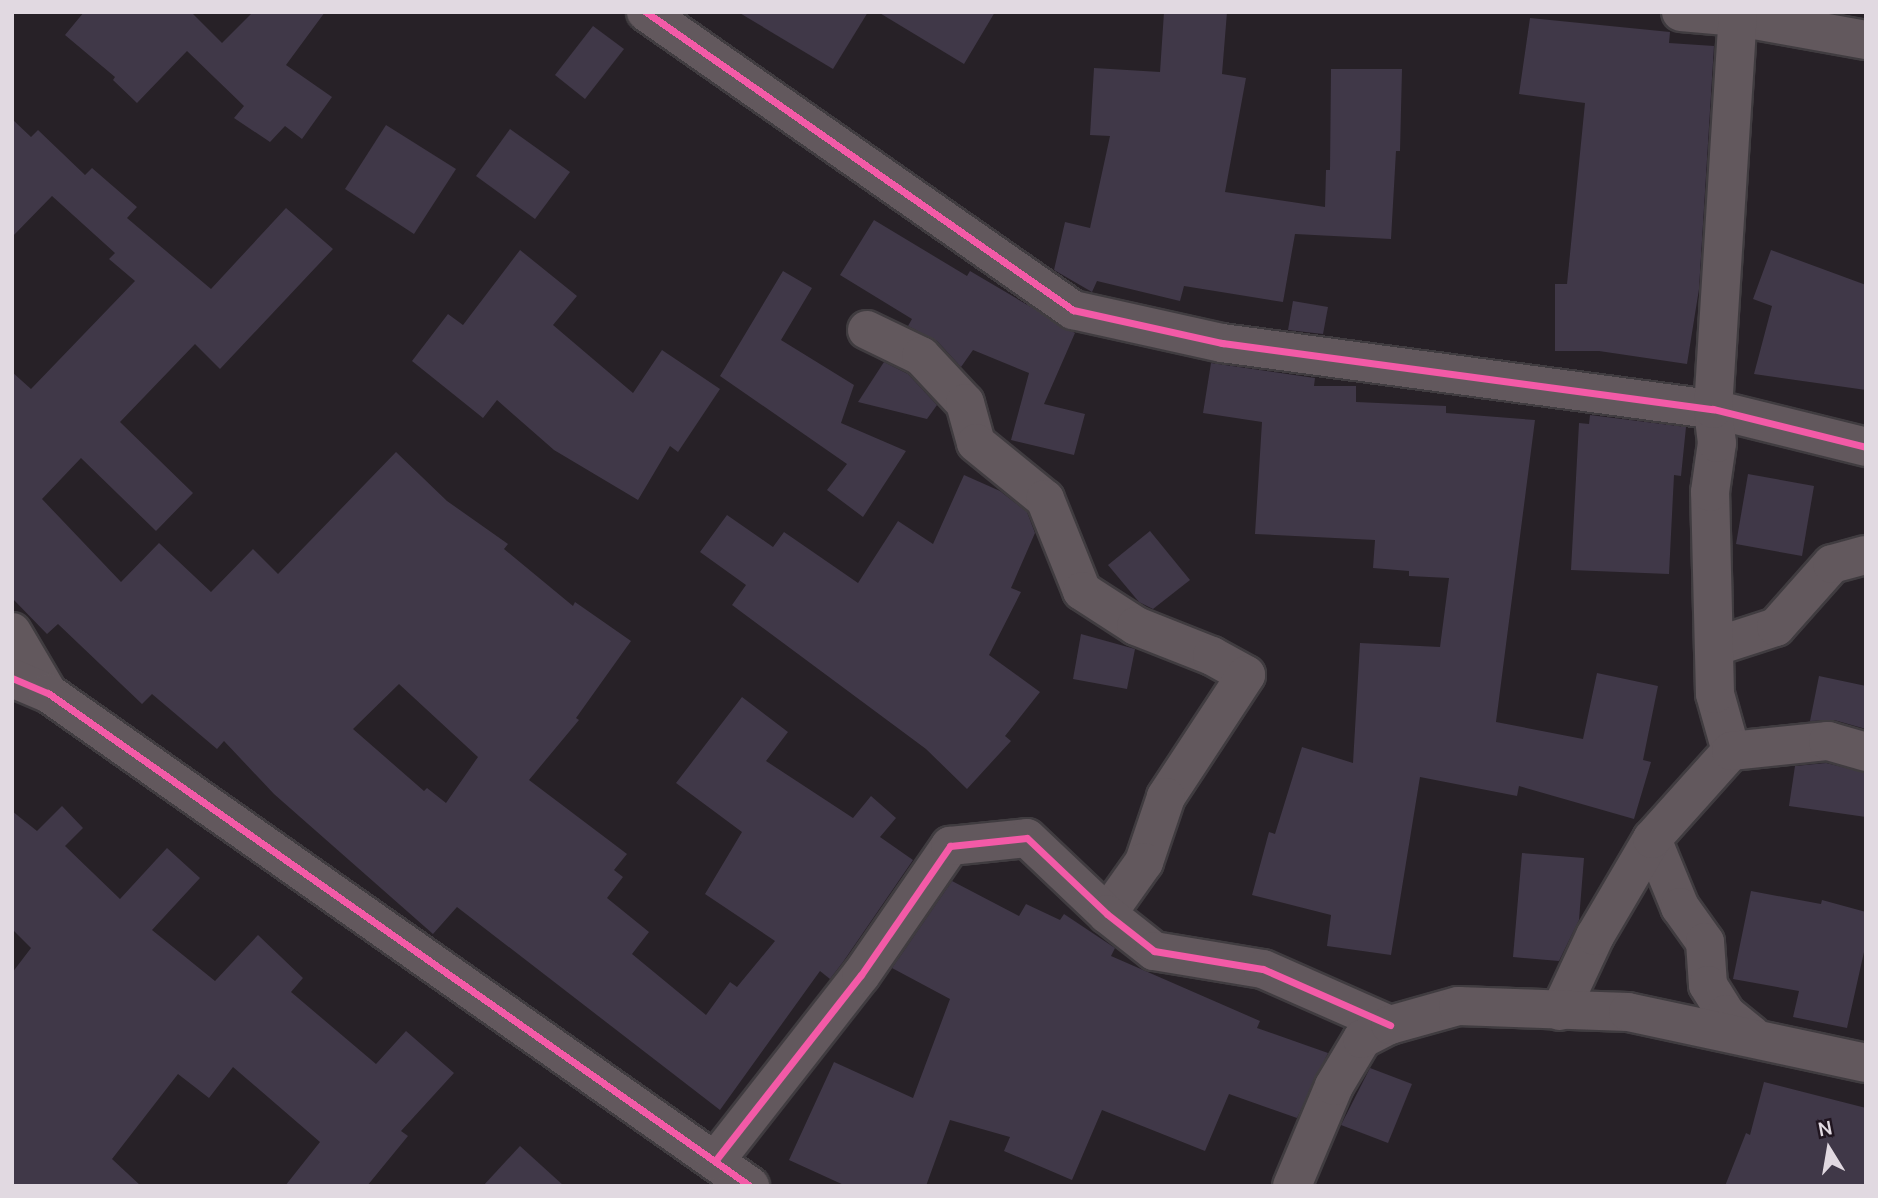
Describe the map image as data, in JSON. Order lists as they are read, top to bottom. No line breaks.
{"north":"top"}
